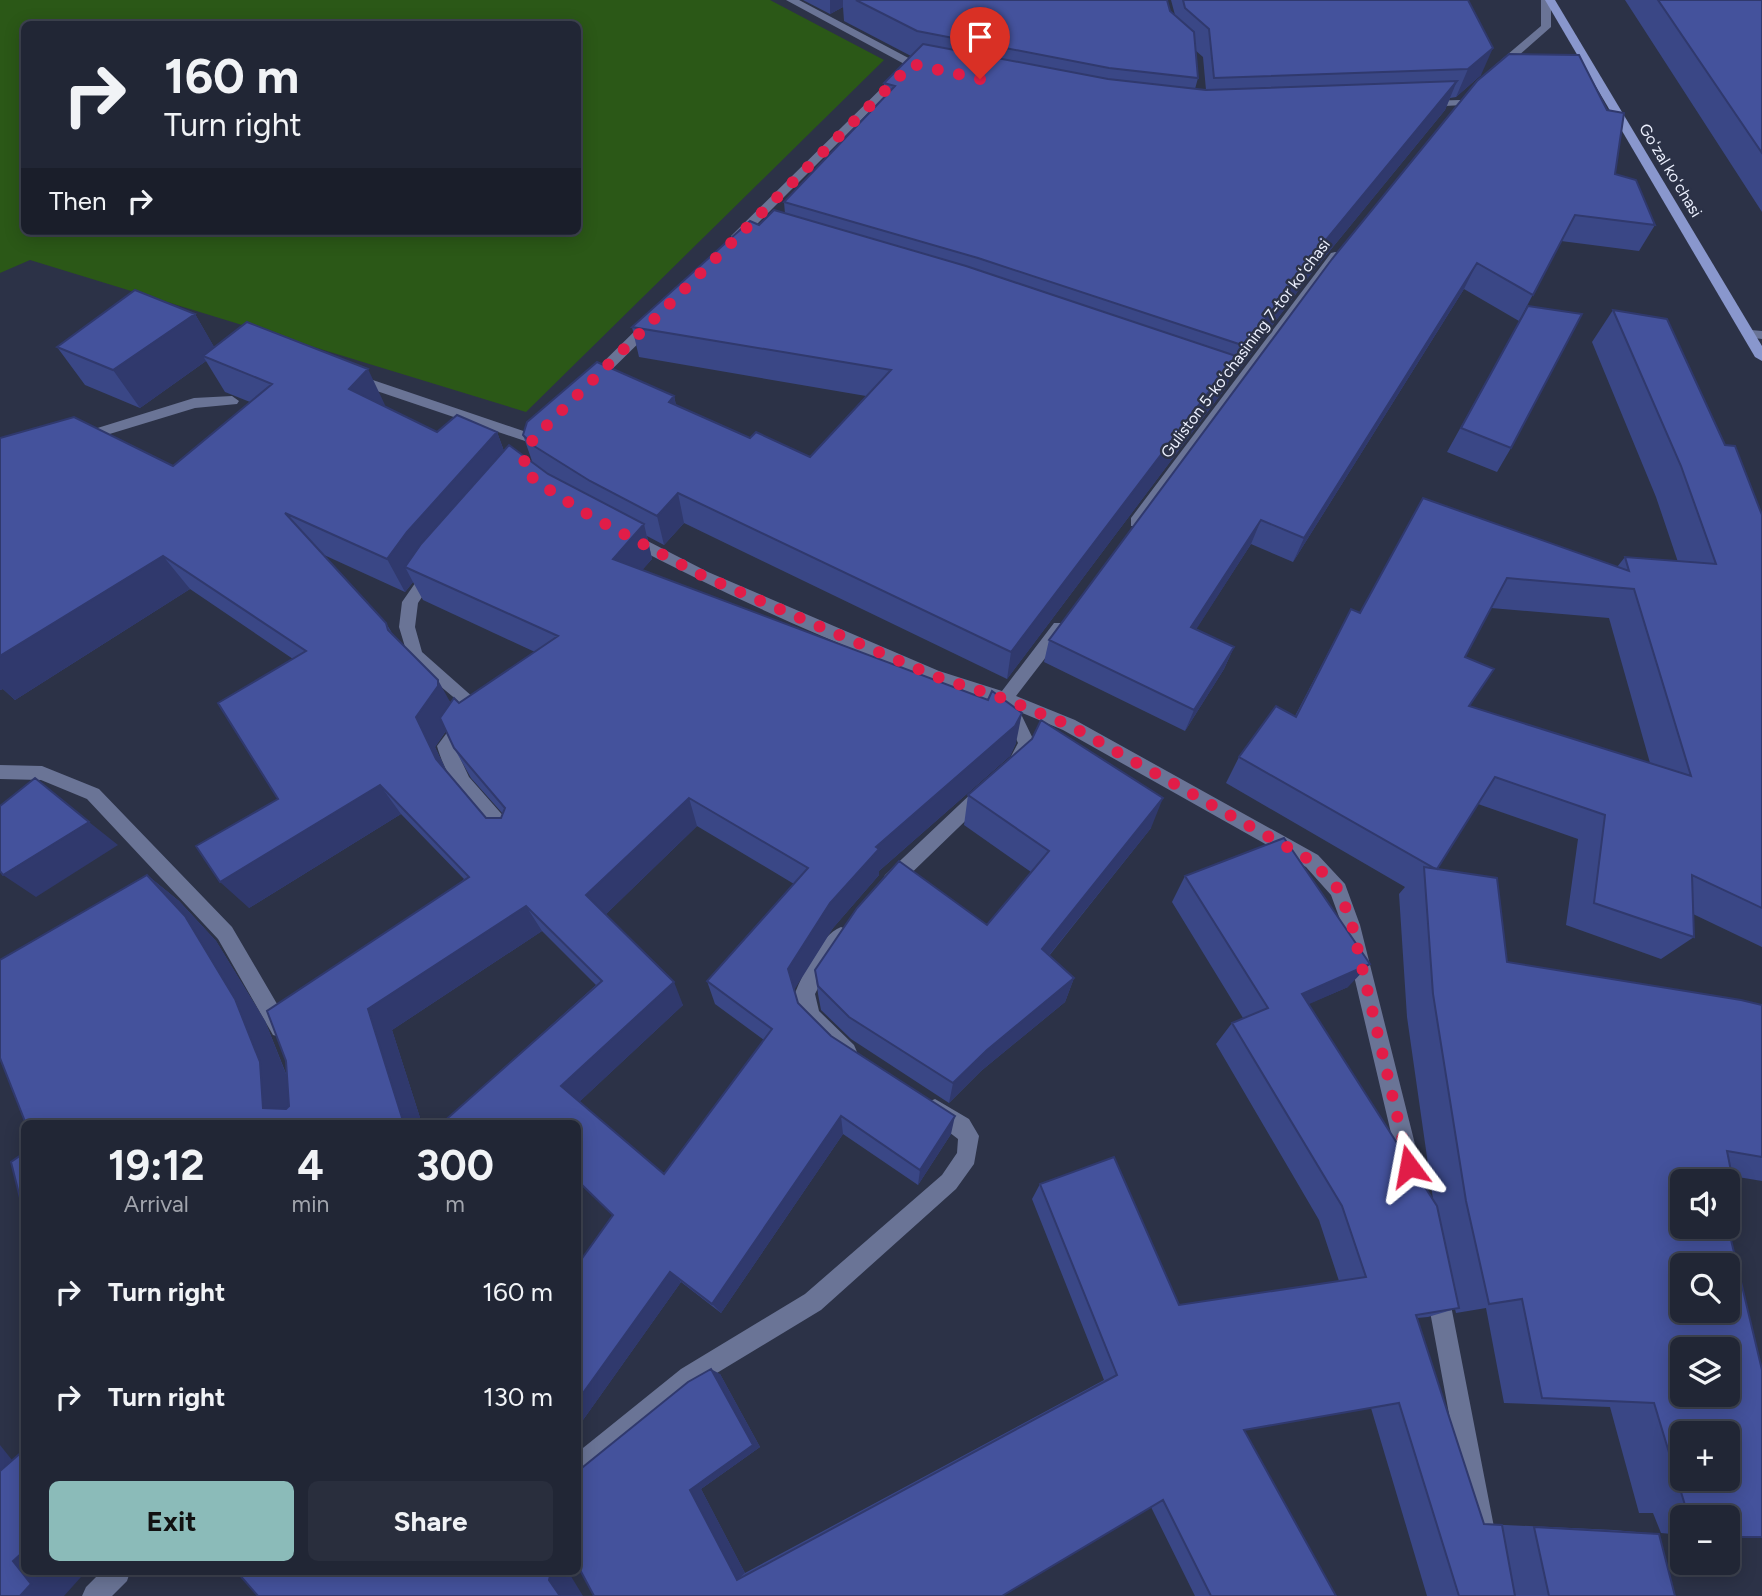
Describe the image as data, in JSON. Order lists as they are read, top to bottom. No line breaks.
{"streets":{"street":["Goʻzal koʻchasi","Guliston 5-koʻchasining 7-tor koʻchasi"]},"page":{"turn":["160 m","Turn right"],"then":"Then","eta":["19:12","Arrival","4","min","300","m"],"map_buttons":["+","−"],"list":[{"name":"Turn right","value":"160 m"},{"name":"Turn right","value":"130 m"}],"buttons":["Exit","Share"]}}
